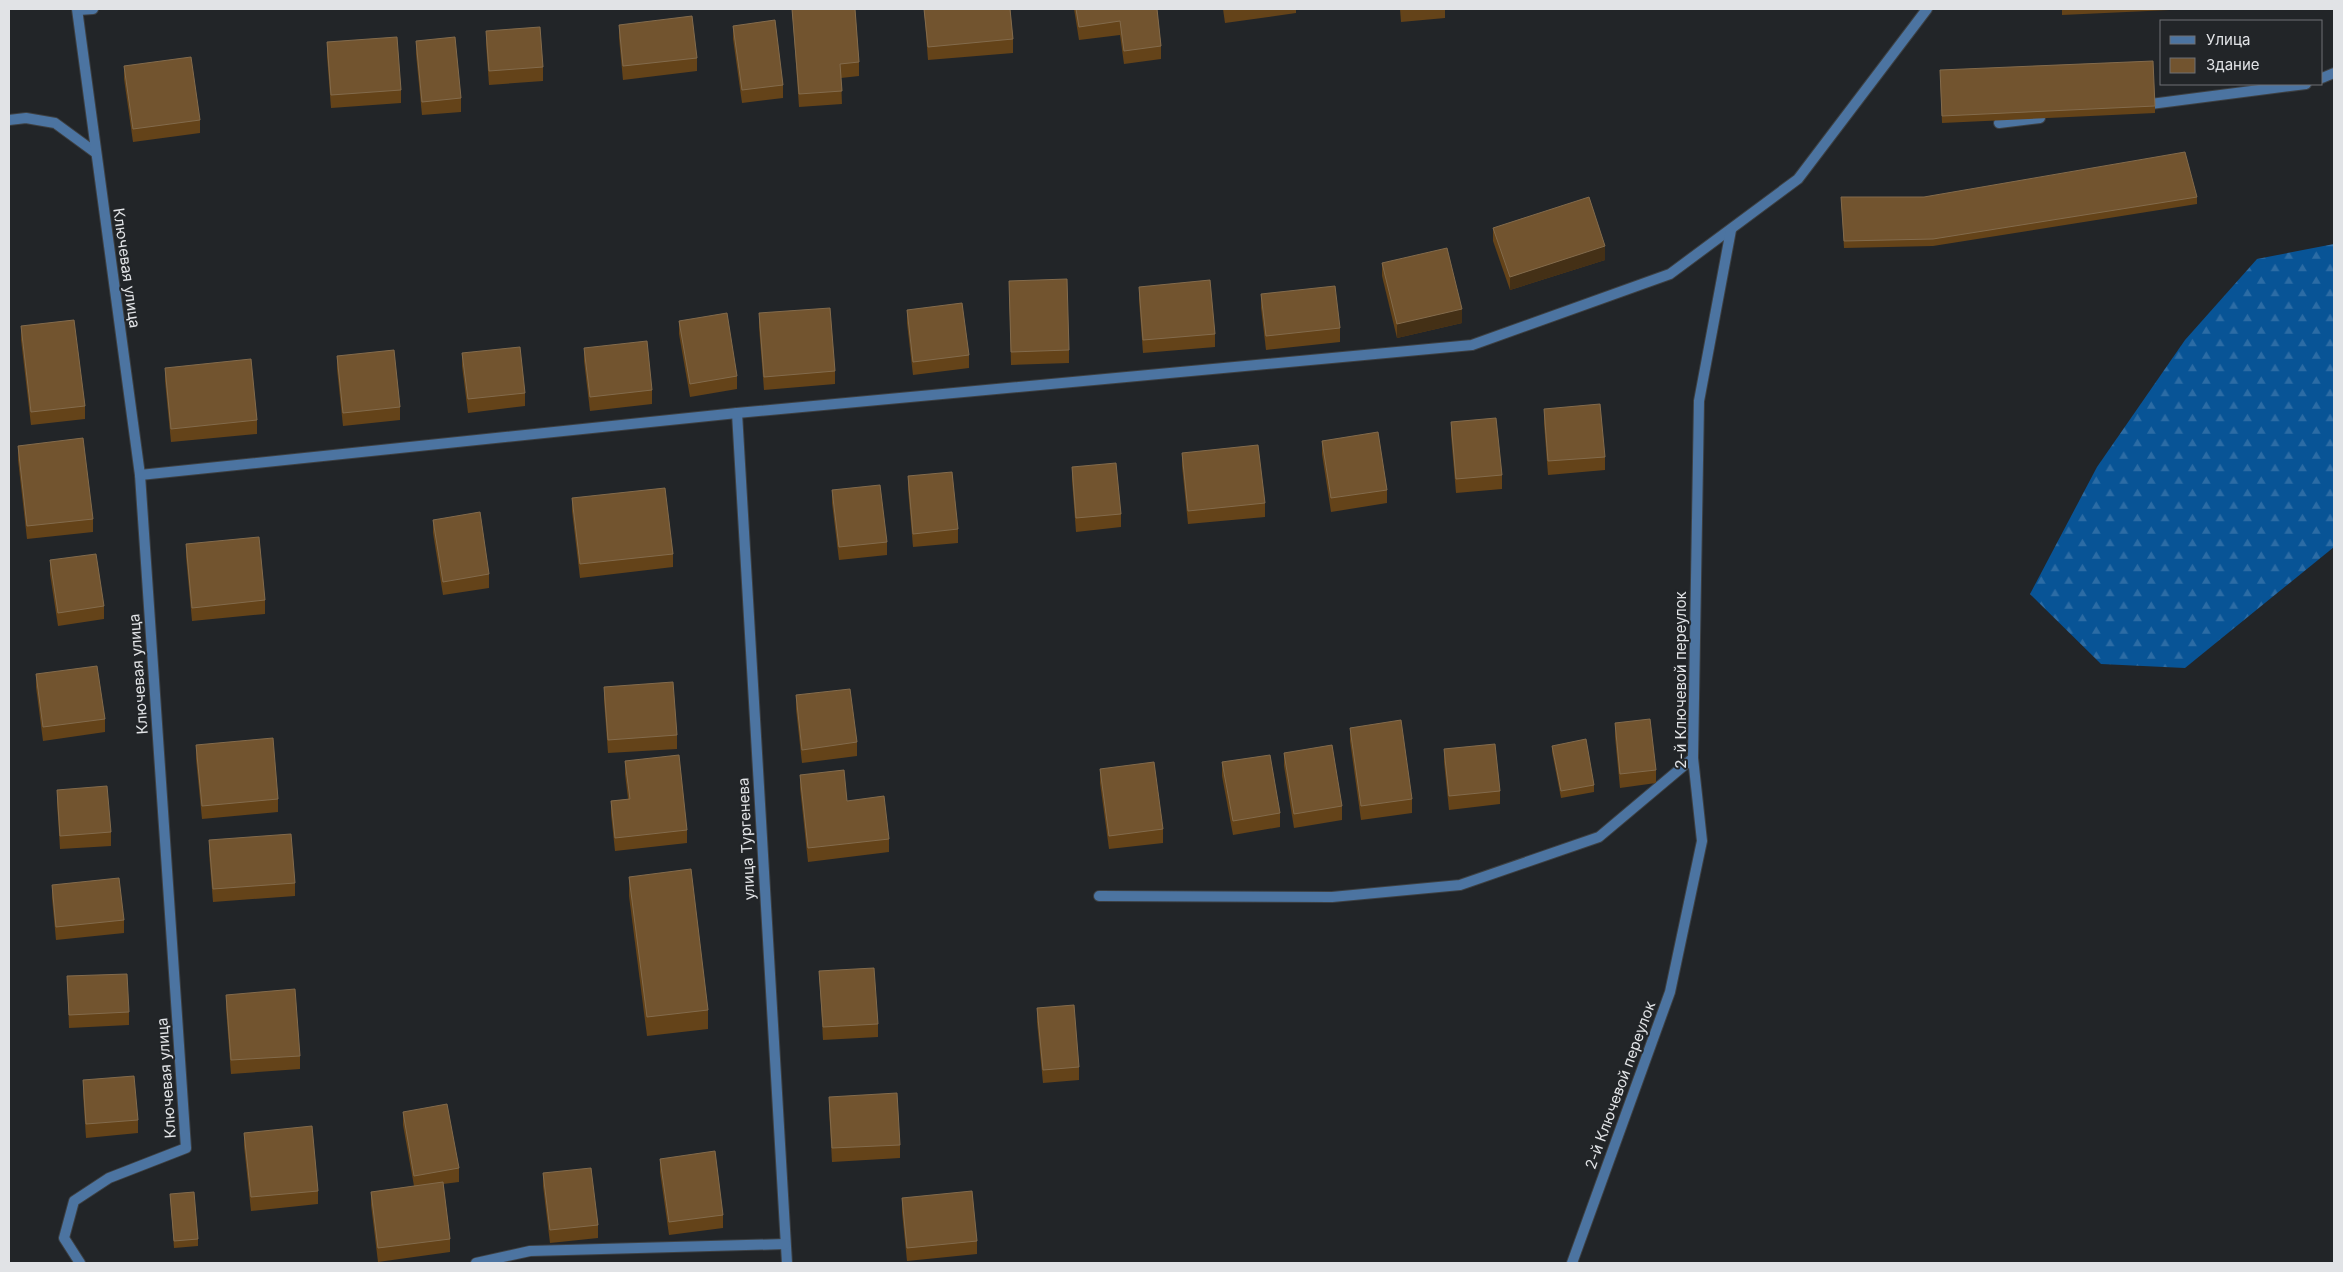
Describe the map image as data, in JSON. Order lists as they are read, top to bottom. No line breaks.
{"streets":{"street":["Ключевая улица","2-й Ключевой переулок","улица Тургенева"]},"legend":["Улица","Здание"]}
